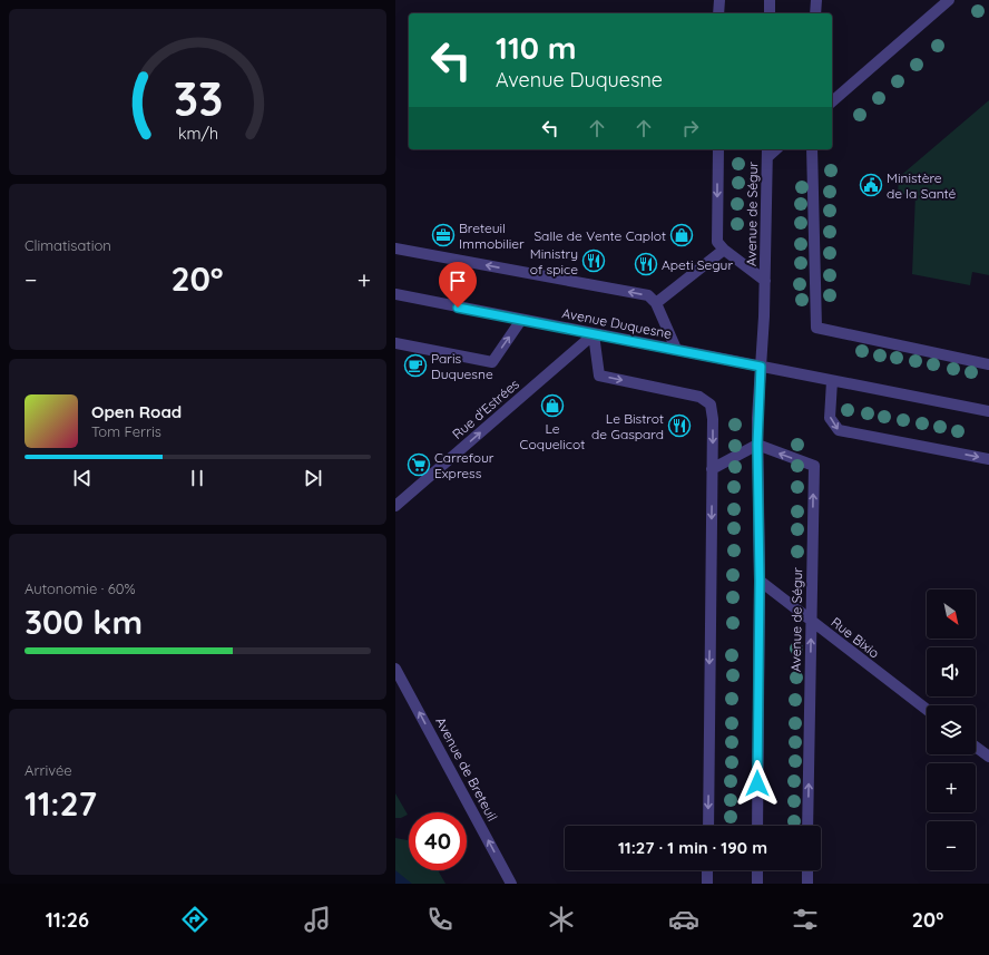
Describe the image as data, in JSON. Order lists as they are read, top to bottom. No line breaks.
{"streets":{"street":["Avenue de Ségur","Avenue Duquesne","Rue d'Estrées","Rue Bixio","Avenue de Breteuil"]},"crossings":[["Avenue de Ségur","Avenue Duquesne"],["Avenue de Ségur","Rue Bixio"],["Avenue Duquesne","Rue d'Estrées"]],"one_way":["Rue d'Estrées","Avenue de Breteuil"],"places":{"public building":["Ministère de la Santé"],"office":["Breteuil Immobilier"],"shop":["Salle de Vente Caplot","Le Coquelicot"],"restaurant":["Ministry of spice","Apeti Segur","Le Bistrot de Gaspard"],"cafe":["Paris Duquesne"],"supermarket":["Carrefour Express"]},"north":"bottom right","page":{"turn":["110 m","Avenue Duquesne"],"tile":["Climatisation",["Autonomie · 60%","300 km"],["Arrivée","11:27"]],"heat":["−","20°","+"],"song":["Open Road","Tom Ferris"],"map_buttons":["+","−"],"limit":"40","trip":"11:27 · 1 min · 190 m","tabs":["11:26","20°"],"gauge":["33","km/h"]}}
